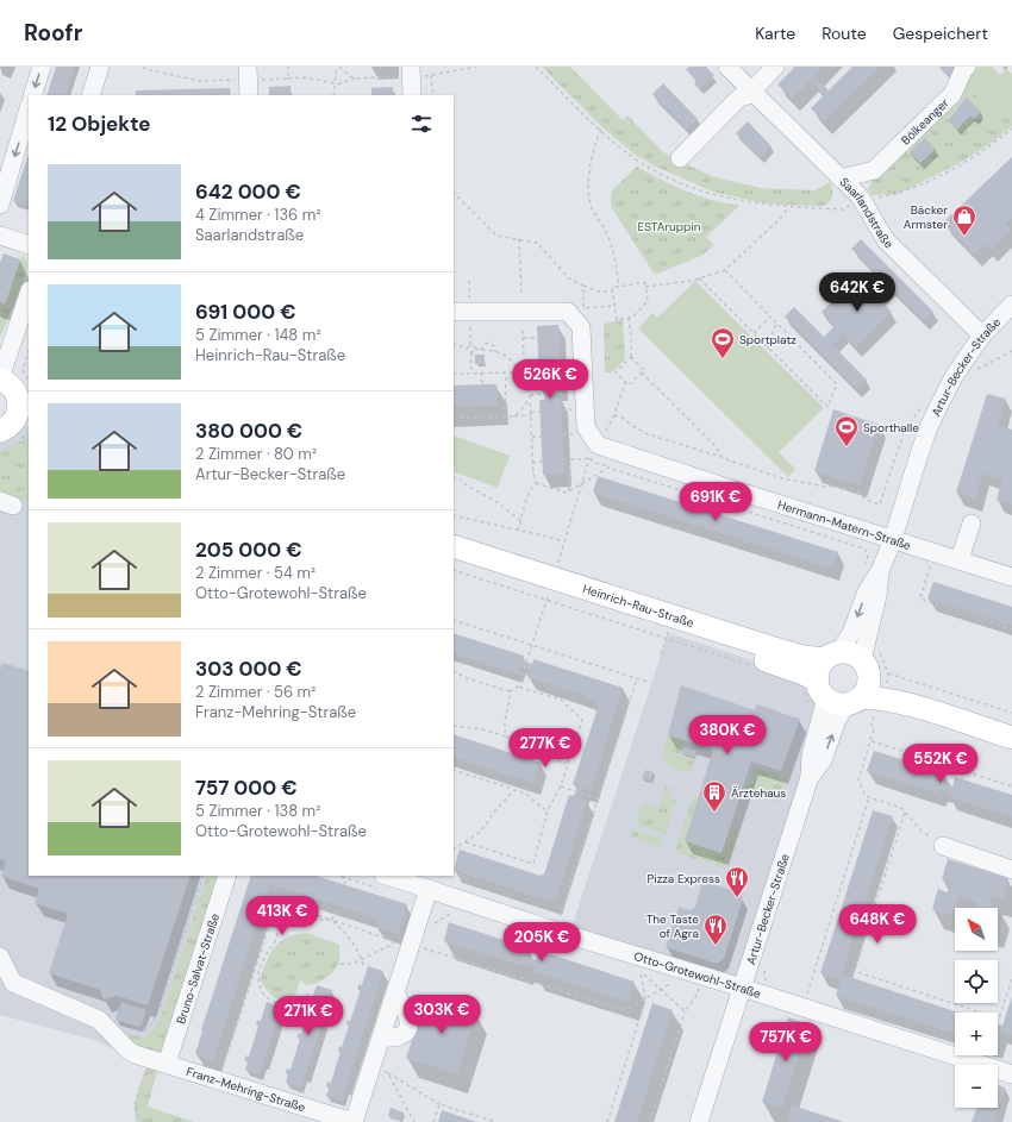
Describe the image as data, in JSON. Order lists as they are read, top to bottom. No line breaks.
{"streets":{"main road":["Heinrich-Rau-Straße"],"street":["Bölkeanger","Saarlandstraße","Artur-Becker-Straße","Hermann-Matern-Straße","Bruno-Salvat-Straße","Otto-Grotewohl-Straße","Franz-Mehring-Straße"]},"crossings":[["Bölkeanger","Saarlandstraße"],["Saarlandstraße","Artur-Becker-Straße"],["Artur-Becker-Straße","Hermann-Matern-Straße"],["Artur-Becker-Straße","Heinrich-Rau-Straße"],["Artur-Becker-Straße","Otto-Grotewohl-Straße"],["Bruno-Salvat-Straße","Franz-Mehring-Straße"],["Otto-Grotewohl-Straße","Franz-Mehring-Straße"]],"parks":["ESTAruppin"],"places":{"shop":["Bäcker Armster"],"sports":["Sportplatz","Sporthalle"],"building":["Ärztehaus"],"restaurant":["Pizza Express","The Taste of Agra"]},"north":"top left","page":{"header":"Roofr","nav":["Karte","Route","Gespeichert"],"heading":"12 Objekte","list":[{"name":"642 000 €","note":"4 Zimmer · 136 m² · Saarlandstraße"},{"name":"691 000 €","note":"5 Zimmer · 148 m² · Heinrich-Rau-Straße"},{"name":"380 000 €","note":"2 Zimmer · 80 m² · Artur-Becker-Straße"},{"name":"205 000 €","note":"2 Zimmer · 54 m² · Otto-Grotewohl-Straße"},{"name":"303 000 €","note":"2 Zimmer · 56 m² · Franz-Mehring-Straße"},{"name":"757 000 €","note":"5 Zimmer · 138 m² · Otto-Grotewohl-Straße"}],"price":["642K €","526K €","691K €","380K €","277K €","552K €","413K €","648K €","205K €","303K €","271K €","757K €"],"map_buttons":["+","−"]}}
